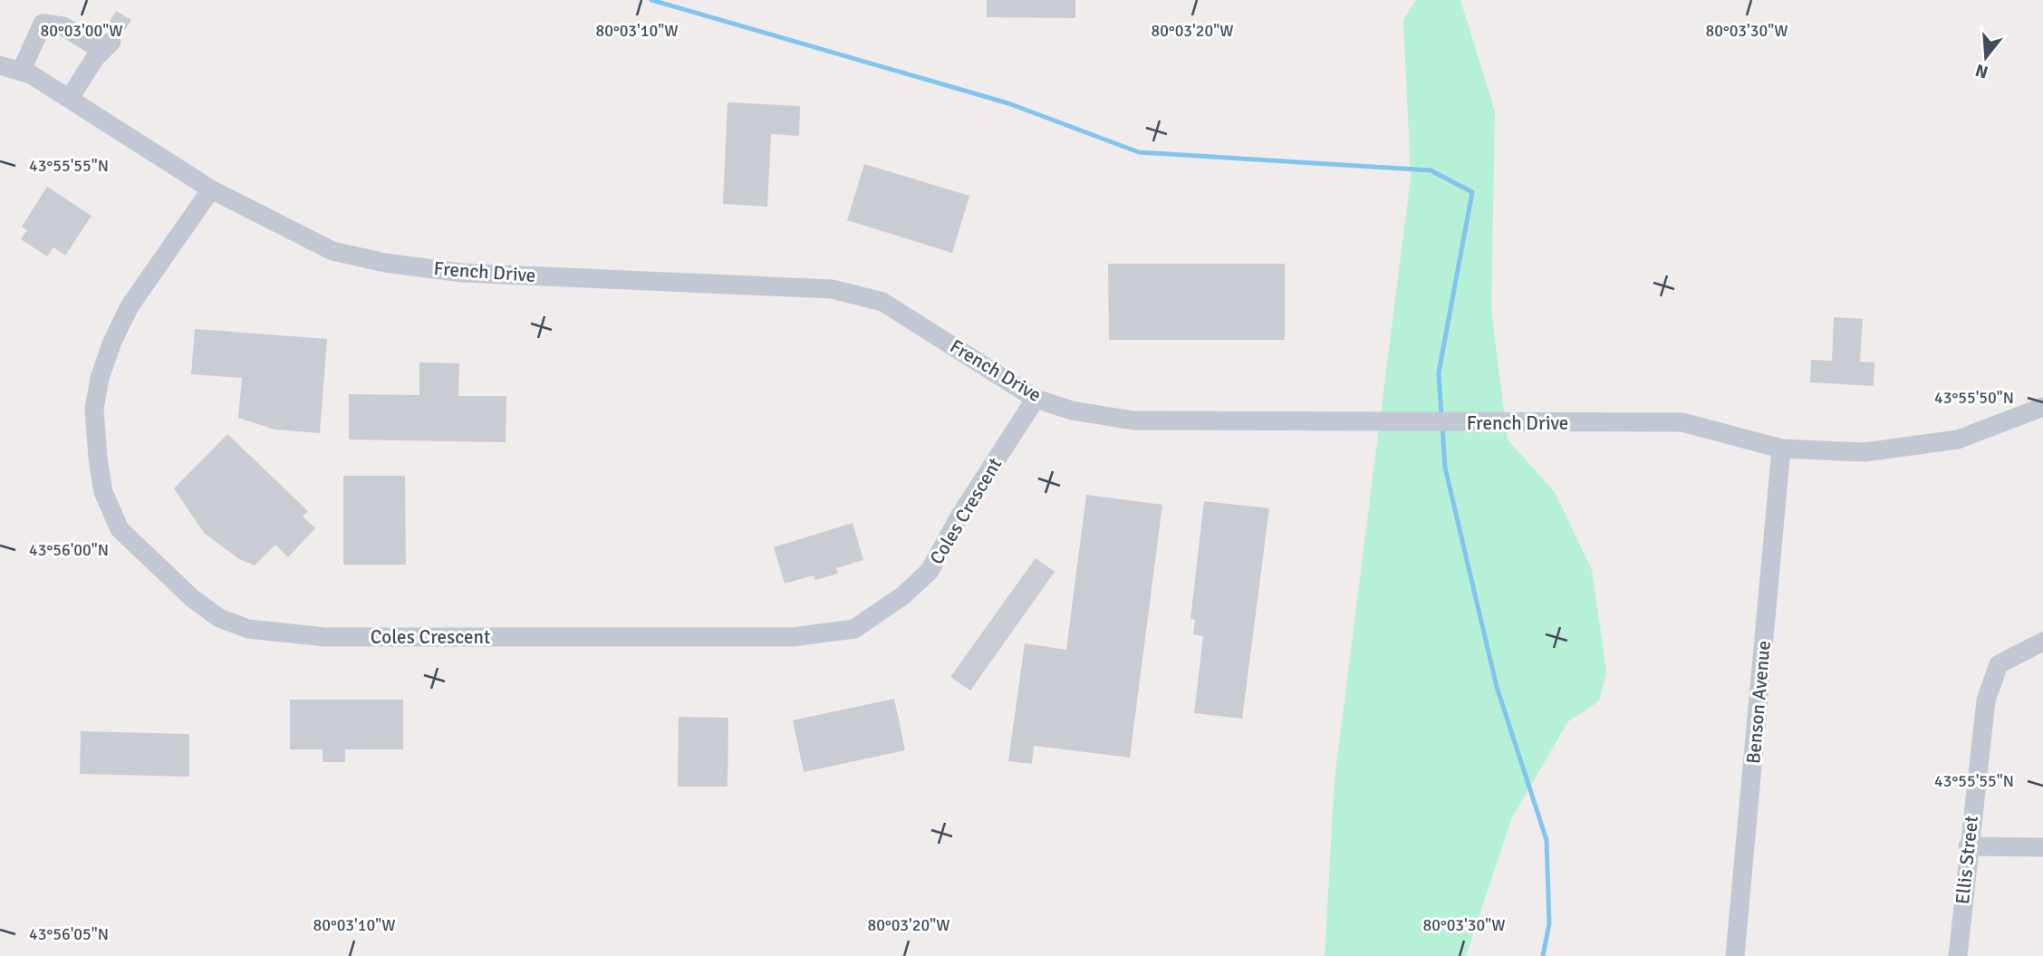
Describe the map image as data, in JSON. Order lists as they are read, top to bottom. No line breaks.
{"streets":{"street":["French Drive","Coles Crescent","Benson Avenue","Ellis Street"]},"crossings":[["French Drive","Coles Crescent"],["French Drive","Benson Avenue"]],"north":"bottom","coordinates":["80°03'00\"W","80°03'10\"W","80°03'20\"W","80°03'30\"W","43°55'55\"N","43°55'50\"N","43°56'00\"N","43°56'05\"N"]}
